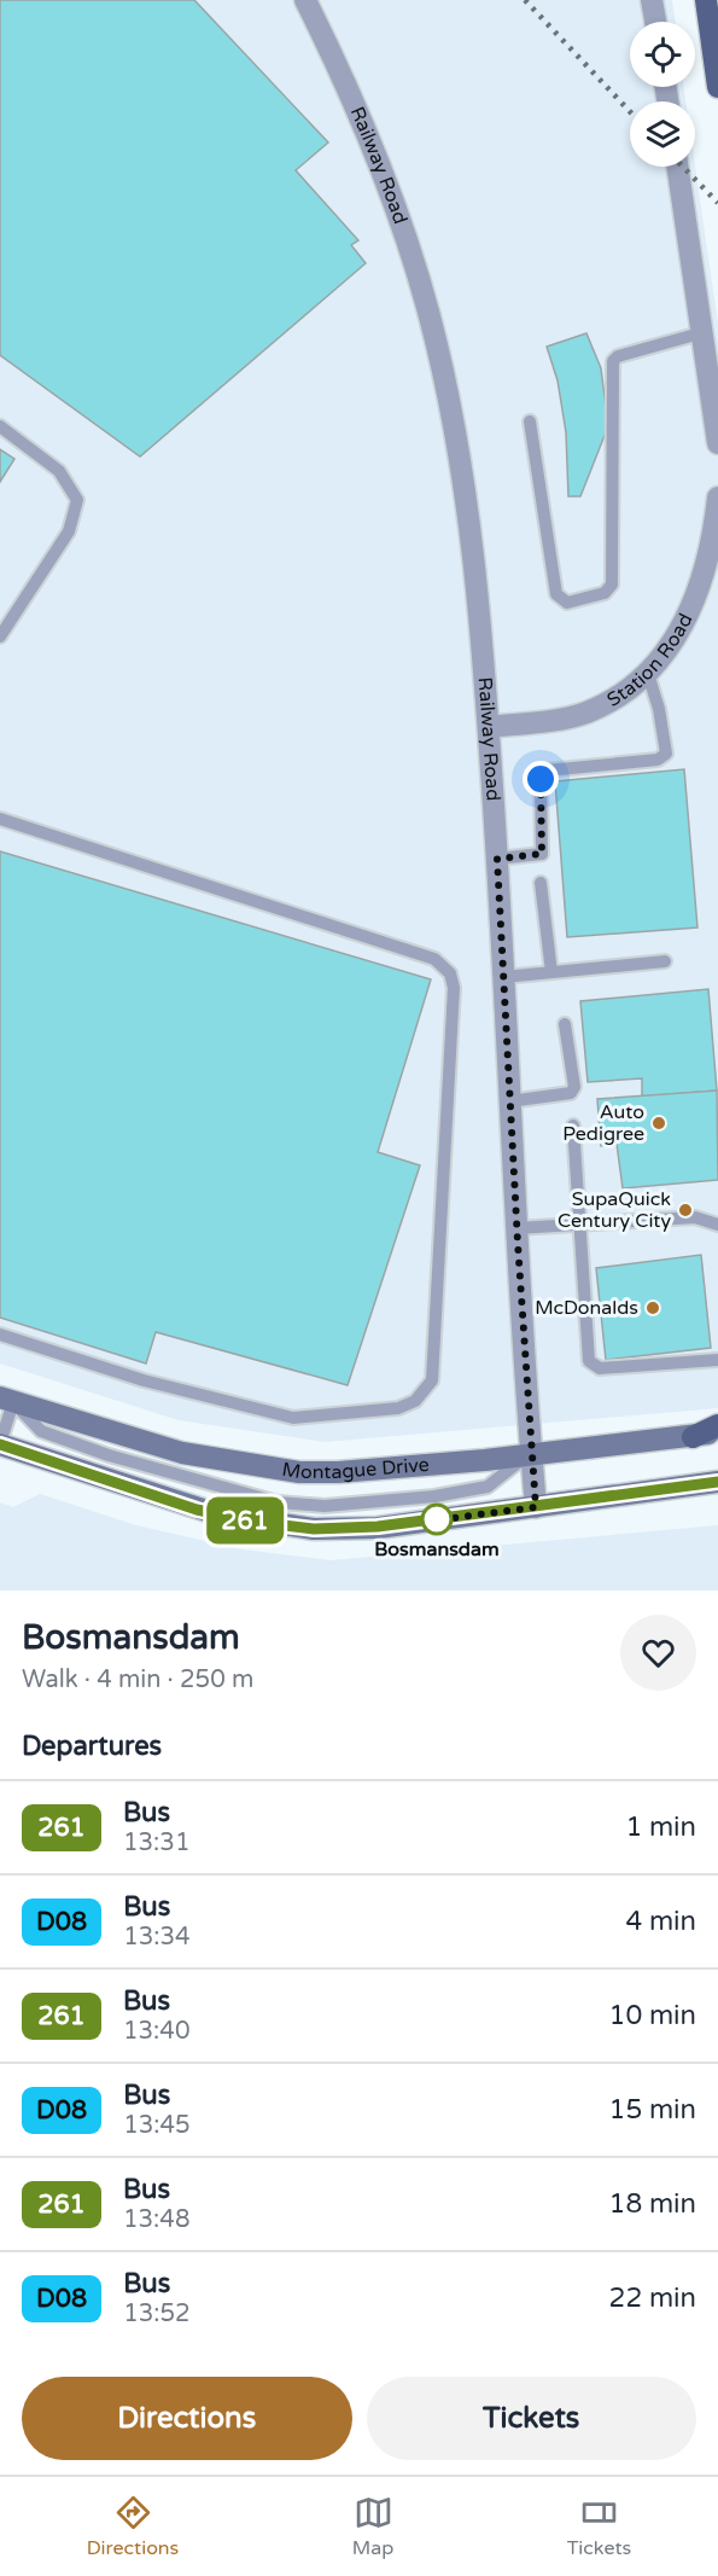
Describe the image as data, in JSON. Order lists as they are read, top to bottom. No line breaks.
{"streets":{"main road":["Montague Drive"],"street":["Railway Road","Station Road"]},"crossings":[["Railway Road","Station Road"],["Railway Road","Montague Drive"]],"places":["Auto Pedigree","SupaQuick Century City","McDonalds","Bosmansdam"],"lines":["bus line 261"],"page":{"on_map":"261","heading":[["Bosmansdam","Walk · 4 min · 250 m"],"Departures"],"list":[{"mark":"261","name":"Bus","note":"13:31","value":"1 min"},{"mark":"D08","name":"Bus","note":"13:34","value":"4 min"},{"mark":"261","name":"Bus","note":"13:40","value":"10 min"},{"mark":"D08","name":"Bus","note":"13:45","value":"15 min"},{"mark":"261","name":"Bus","note":"13:48","value":"18 min"},{"mark":"D08","name":"Bus","note":"13:52","value":"22 min"}],"buttons":["Directions","Tickets"],"tabs":["Directions","Map","Tickets"]}}
